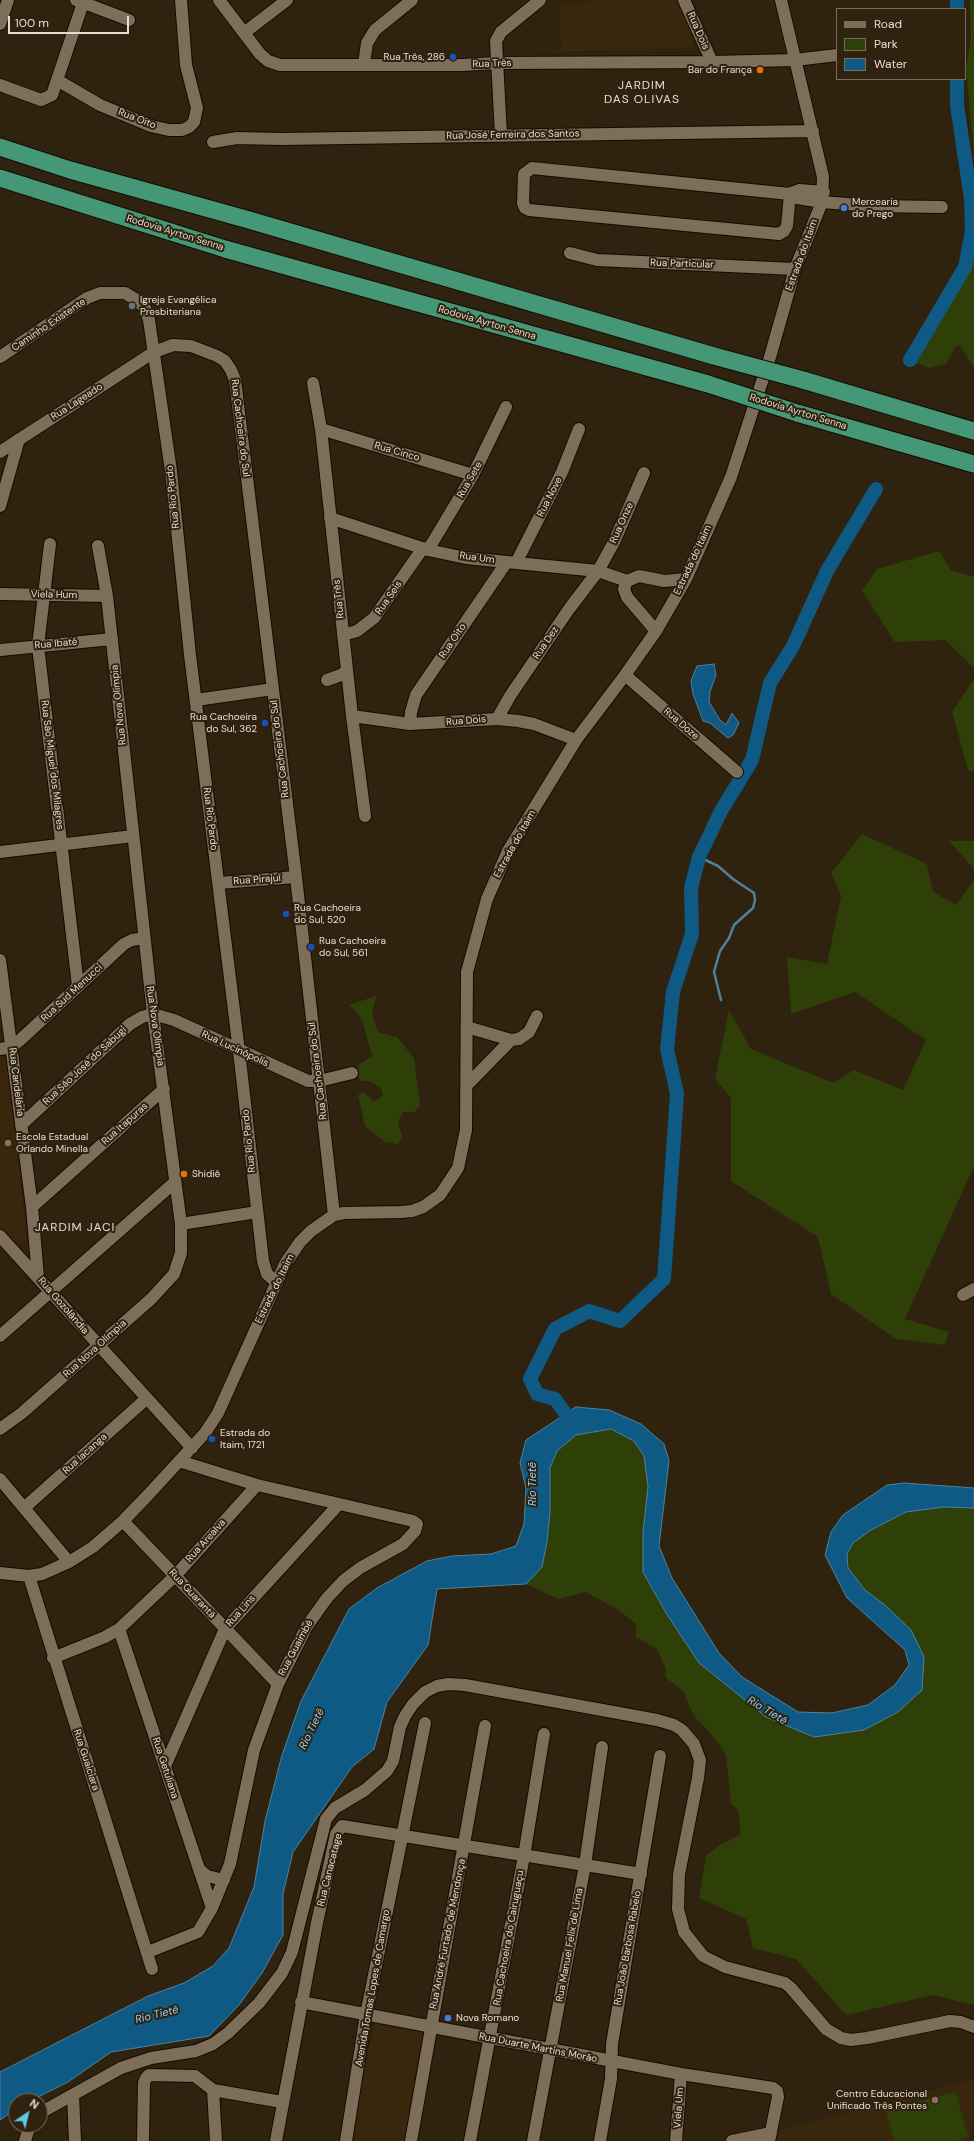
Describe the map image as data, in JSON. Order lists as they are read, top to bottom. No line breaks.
{"streets":{"highway":["Rodovia Ayrton Senna"],"street":["Rua Dois","Rua Três","Rua Oito","Rua José Ferreira dos Santos","Estrada do Itaim","Rua Particular","Caminho Existente","Rua Lageado","Rua Cachoeira do Sul","Rua Cinco","Rua Sete","Rua Rio Pardo","Rua Nove","Rua Onze","Rua Um","Viela Hum","Rua Seis","Rua Dez","Rua Ibaté","Rua Nova Olímpia","Rua Doze","Rua São Miguel dos Milagres","Rua Pirajuí","Rua Sud Menucci","Rua Lucinópolis","Rua São José do Sabugi","Rua Candelária","Rua Itapuras","Rua Gozolândia","Rua Iacanga","Rua Arealva","Rua Guarantã","Rua Lins","Rua Guaimbé","Rua Guaiciara","Rua Getuliana","Rua Canacatage","Rua André Furtado de Mendonça","Rua Cachoeira do Cairuguaçu","Rua Manuel Felix de Lima","Rua João Barbosa Rabelo","Avenida Tomas Lopes de Camargo","Rua Duarte Martins Morão","Viela Um"]},"crossings":[["Rua Dois","Rua Três"],["Rua Dois","Rua Oito"],["Rua Dois","Estrada do Itaim"],["Rua Dois","Rua Dez"],["Rua Três","Estrada do Itaim"],["Rua Três","Rua Cinco"],["Rua Três","Rua Um"],["Rua Três","Rua Seis"],["Rua Oito","Rua Nove"],["Rua Oito","Rua Um"],["Rua José Ferreira dos Santos","Estrada do Itaim"],["Estrada do Itaim","Rua Particular"],["Estrada do Itaim","Rua Cachoeira do Sul"],["Estrada do Itaim","Rua Rio Pardo"],["Estrada do Itaim","Rua Um"],["Estrada do Itaim","Rua Doze"],["Estrada do Itaim","Rua Gozolândia"],["Estrada do Itaim","Rua Guarantã"],["Estrada do Itaim","Rua Guaimbé"],["Estrada do Itaim","Rua Guaiciara"],["Caminho Existente","Rua Lageado"],["Caminho Existente","Rua Cachoeira do Sul"],["Caminho Existente","Rua Rio Pardo"],["Rua Lageado","Rua Cachoeira do Sul"],["Rua Lageado","Rua Rio Pardo"],["Rua Cachoeira do Sul","Rua Rio Pardo"],["Rua Cachoeira do Sul","Rua Pirajuí"],["Rua Cachoeira do Sul","Rua Lucinópolis"],["Rua Cinco","Rua Sete"],["Rua Sete","Rua Um"],["Rua Sete","Rua Seis"],["Rua Rio Pardo","Rua Pirajuí"],["Rua Rio Pardo","Rua Lucinópolis"],["Rua Nove","Rua Um"],["Rua Onze","Rua Um"],["Rua Onze","Rua Dez"],["Rua Um","Rua Seis"],["Rua Um","Rua Dez"],["Viela Hum","Rua Nova Olímpia"],["Viela Hum","Rua São Miguel dos Milagres"],["Rua Ibaté","Rua Nova Olímpia"],["Rua Ibaté","Rua São Miguel dos Milagres"],["Rua Nova Olímpia","Rua Sud Menucci"],["Rua Nova Olímpia","Rua Lucinópolis"],["Rua Nova Olímpia","Rua São José do Sabugi"],["Rua Nova Olímpia","Rua Itapuras"],["Rua Nova Olímpia","Rua Gozolândia"],["Rua São Miguel dos Milagres","Rua Sud Menucci"],["Rua Sud Menucci","Rua Candelária"],["Rua Lucinópolis","Rua São José do Sabugi"],["Rua São José do Sabugi","Rua Candelária"],["Rua Candelária","Rua Itapuras"],["Rua Candelária","Rua Gozolândia"],["Rua Gozolândia","Rua Iacanga"],["Rua Arealva","Rua Guarantã"],["Rua Arealva","Rua Guaimbé"],["Rua Arealva","Rua Guaiciara"],["Rua Arealva","Rua Getuliana"],["Rua Guarantã","Rua Lins"],["Rua Guarantã","Rua Guaimbé"],["Rua Lins","Rua Guaimbé"],["Rua Lins","Rua Getuliana"],["Rua Guaimbé","Rua Guaiciara"],["Rua Guaimbé","Rua Getuliana"],["Rua Canacatage","Rua André Furtado de Mendonça"],["Rua Canacatage","Rua Cachoeira do Cairuguaçu"],["Rua Canacatage","Rua Manuel Felix de Lima"],["Rua Canacatage","Rua João Barbosa Rabelo"],["Rua Canacatage","Avenida Tomas Lopes de Camargo"],["Rua Canacatage","Rua Duarte Martins Morão"],["Rua André Furtado de Mendonça","Rua Duarte Martins Morão"],["Rua Cachoeira do Cairuguaçu","Rua Duarte Martins Morão"],["Rua Manuel Felix de Lima","Rua Duarte Martins Morão"],["Rua João Barbosa Rabelo","Rua Duarte Martins Morão"],["Avenida Tomas Lopes de Camargo","Rua Duarte Martins Morão"],["Rua Duarte Martins Morão","Viela Um"]],"districts":["JARDIM DAS OLIVAS","JARDIM JACI"],"water":["Rio Tietê"],"places":["Rua Três, 286","Bar do França","Mercearia do Prego","Igreja Evangélica Presbiteriana","Rua Cachoeira do Sul, 362","Rua Cachoeira do Sul, 520","Rua Cachoeira do Sul, 561","Escola Estadual Orlando Minella","Shidiê","Estrada do Itaim, 1721","Nova Romano","Centro Educacional Unificado Três Pontes"],"legend":["Road","Park","Water"],"scale_bar":"100 m","north":"top right"}
